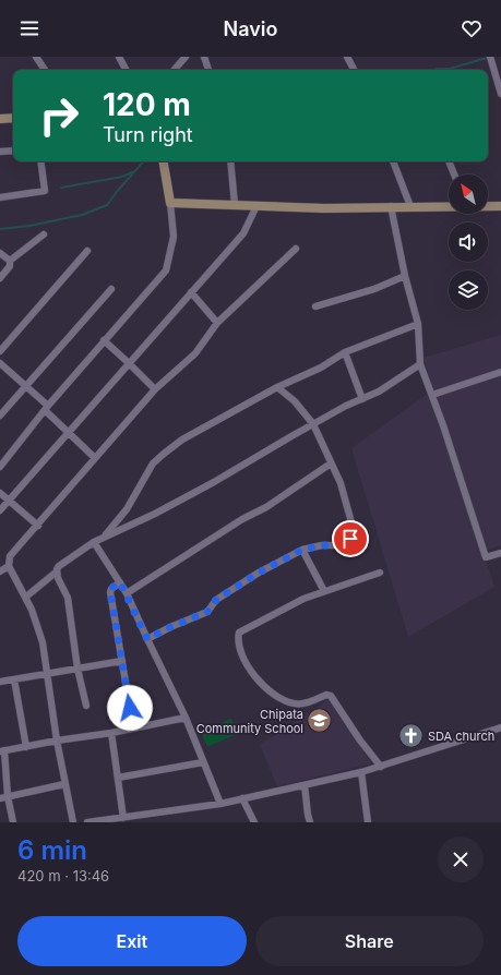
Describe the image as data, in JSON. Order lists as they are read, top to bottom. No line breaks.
{"places":{"school or university":["Chipata Community School"],"church":["SDA church"]},"north":"top left","page":{"header":"Navio","turn":["120 m","Turn right"],"heading":["6 min","420 m · 13:46"],"buttons":["Exit","Share"]}}
